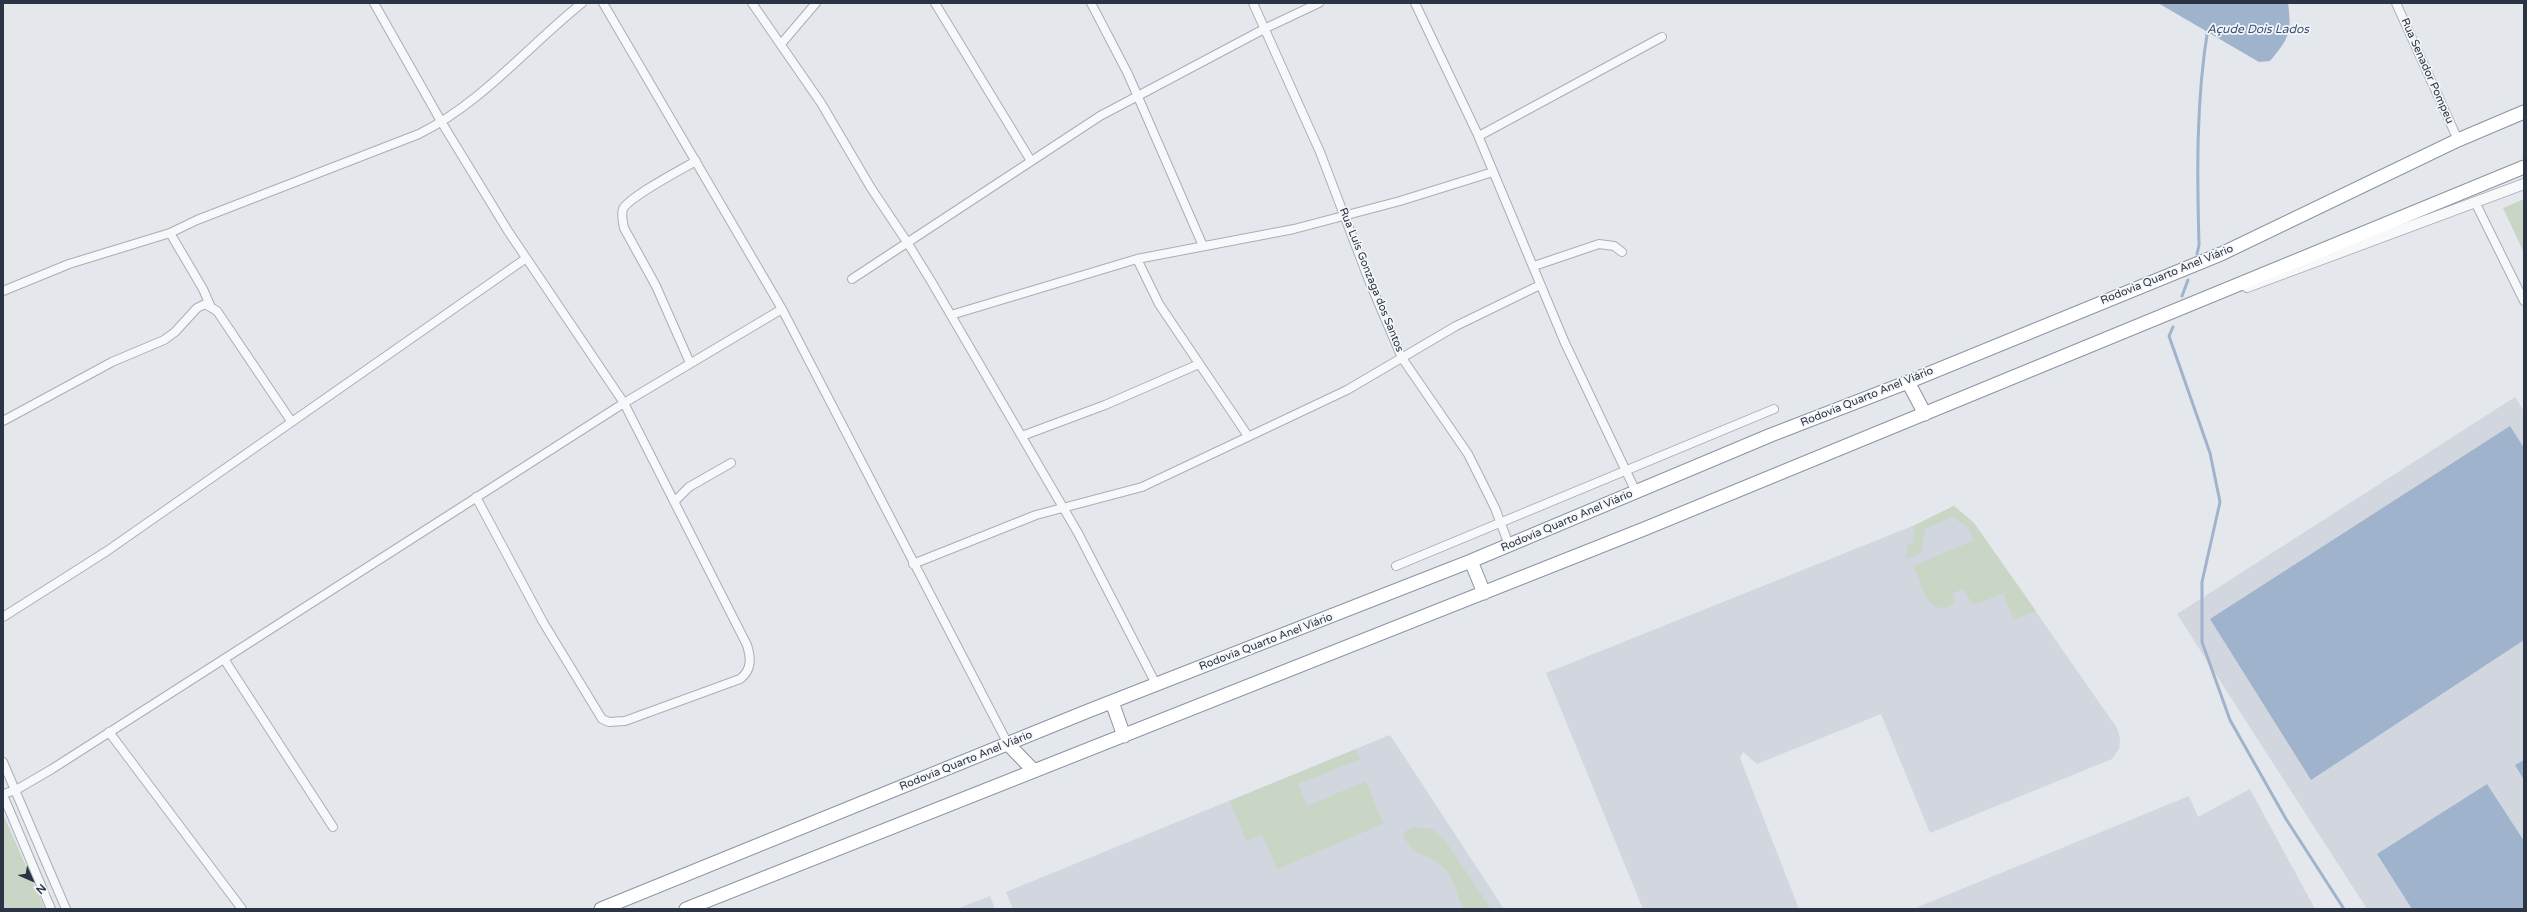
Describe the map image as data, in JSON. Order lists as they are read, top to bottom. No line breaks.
{"streets":{"highway":["Rodovia Quarto Anel Viário"],"street":["Rua Senador Pompeu","Rua Luís Gonzaga dos Santos"]},"crossings":[["Rua Senador Pompeu","Rodovia Quarto Anel Viário"],["Rodovia Quarto Anel Viário","Rua Luís Gonzaga dos Santos"]],"water":["Açude Dois Lados"],"north":"bottom right"}
